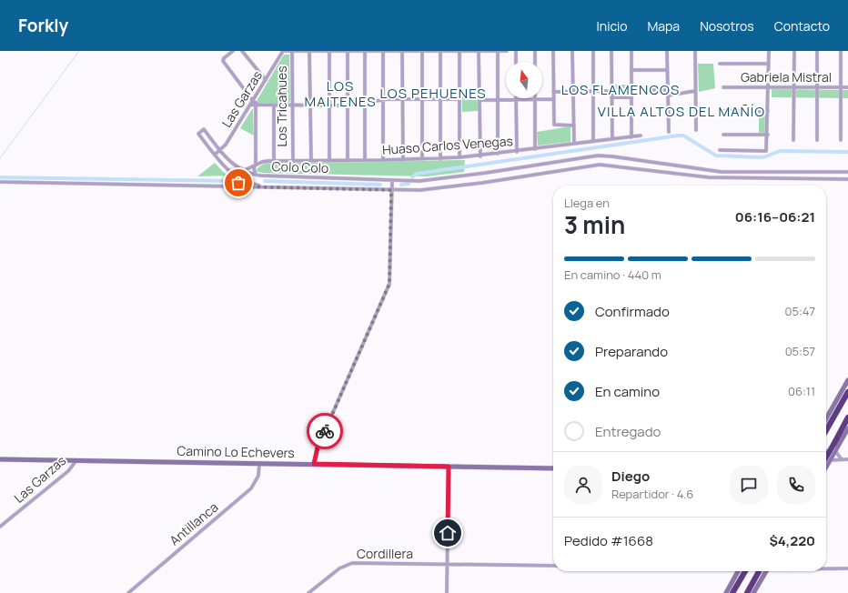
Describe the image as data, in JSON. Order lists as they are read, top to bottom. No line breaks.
{"streets":{"main road":["Camino Lo Echevers"],"street":["Gabriela Mistral","Las Garzas","Los Tricahues","Huaso Carlos Venegas","Colo Colo","Antillanca","Cordillera"]},"crossings":[["Las Garzas","Colo Colo"],["Las Garzas","Camino Lo Echevers"],["Los Tricahues","Huaso Carlos Venegas"],["Huaso Carlos Venegas","Colo Colo"],["Camino Lo Echevers","Antillanca"]],"districts":["LOS MAITENES","LOS FLAMENCOS","LOS PEHUENES","VILLA ALTOS DEL MAÑÍO"],"north":"top","page":{"header":"Forkly","nav":["Inicio","Mapa","Nosotros","Contacto"],"heading":["3 min","Llega en","06:16–06:21"],"panel":["Diego","Repartidor · 4.6","Pedido #1668","$4,220"],"bar":"En camino · 440 m","list":[["Confirmado","05:47"],["Preparando","05:57"],["En camino","06:11"],"Entregado"]}}
